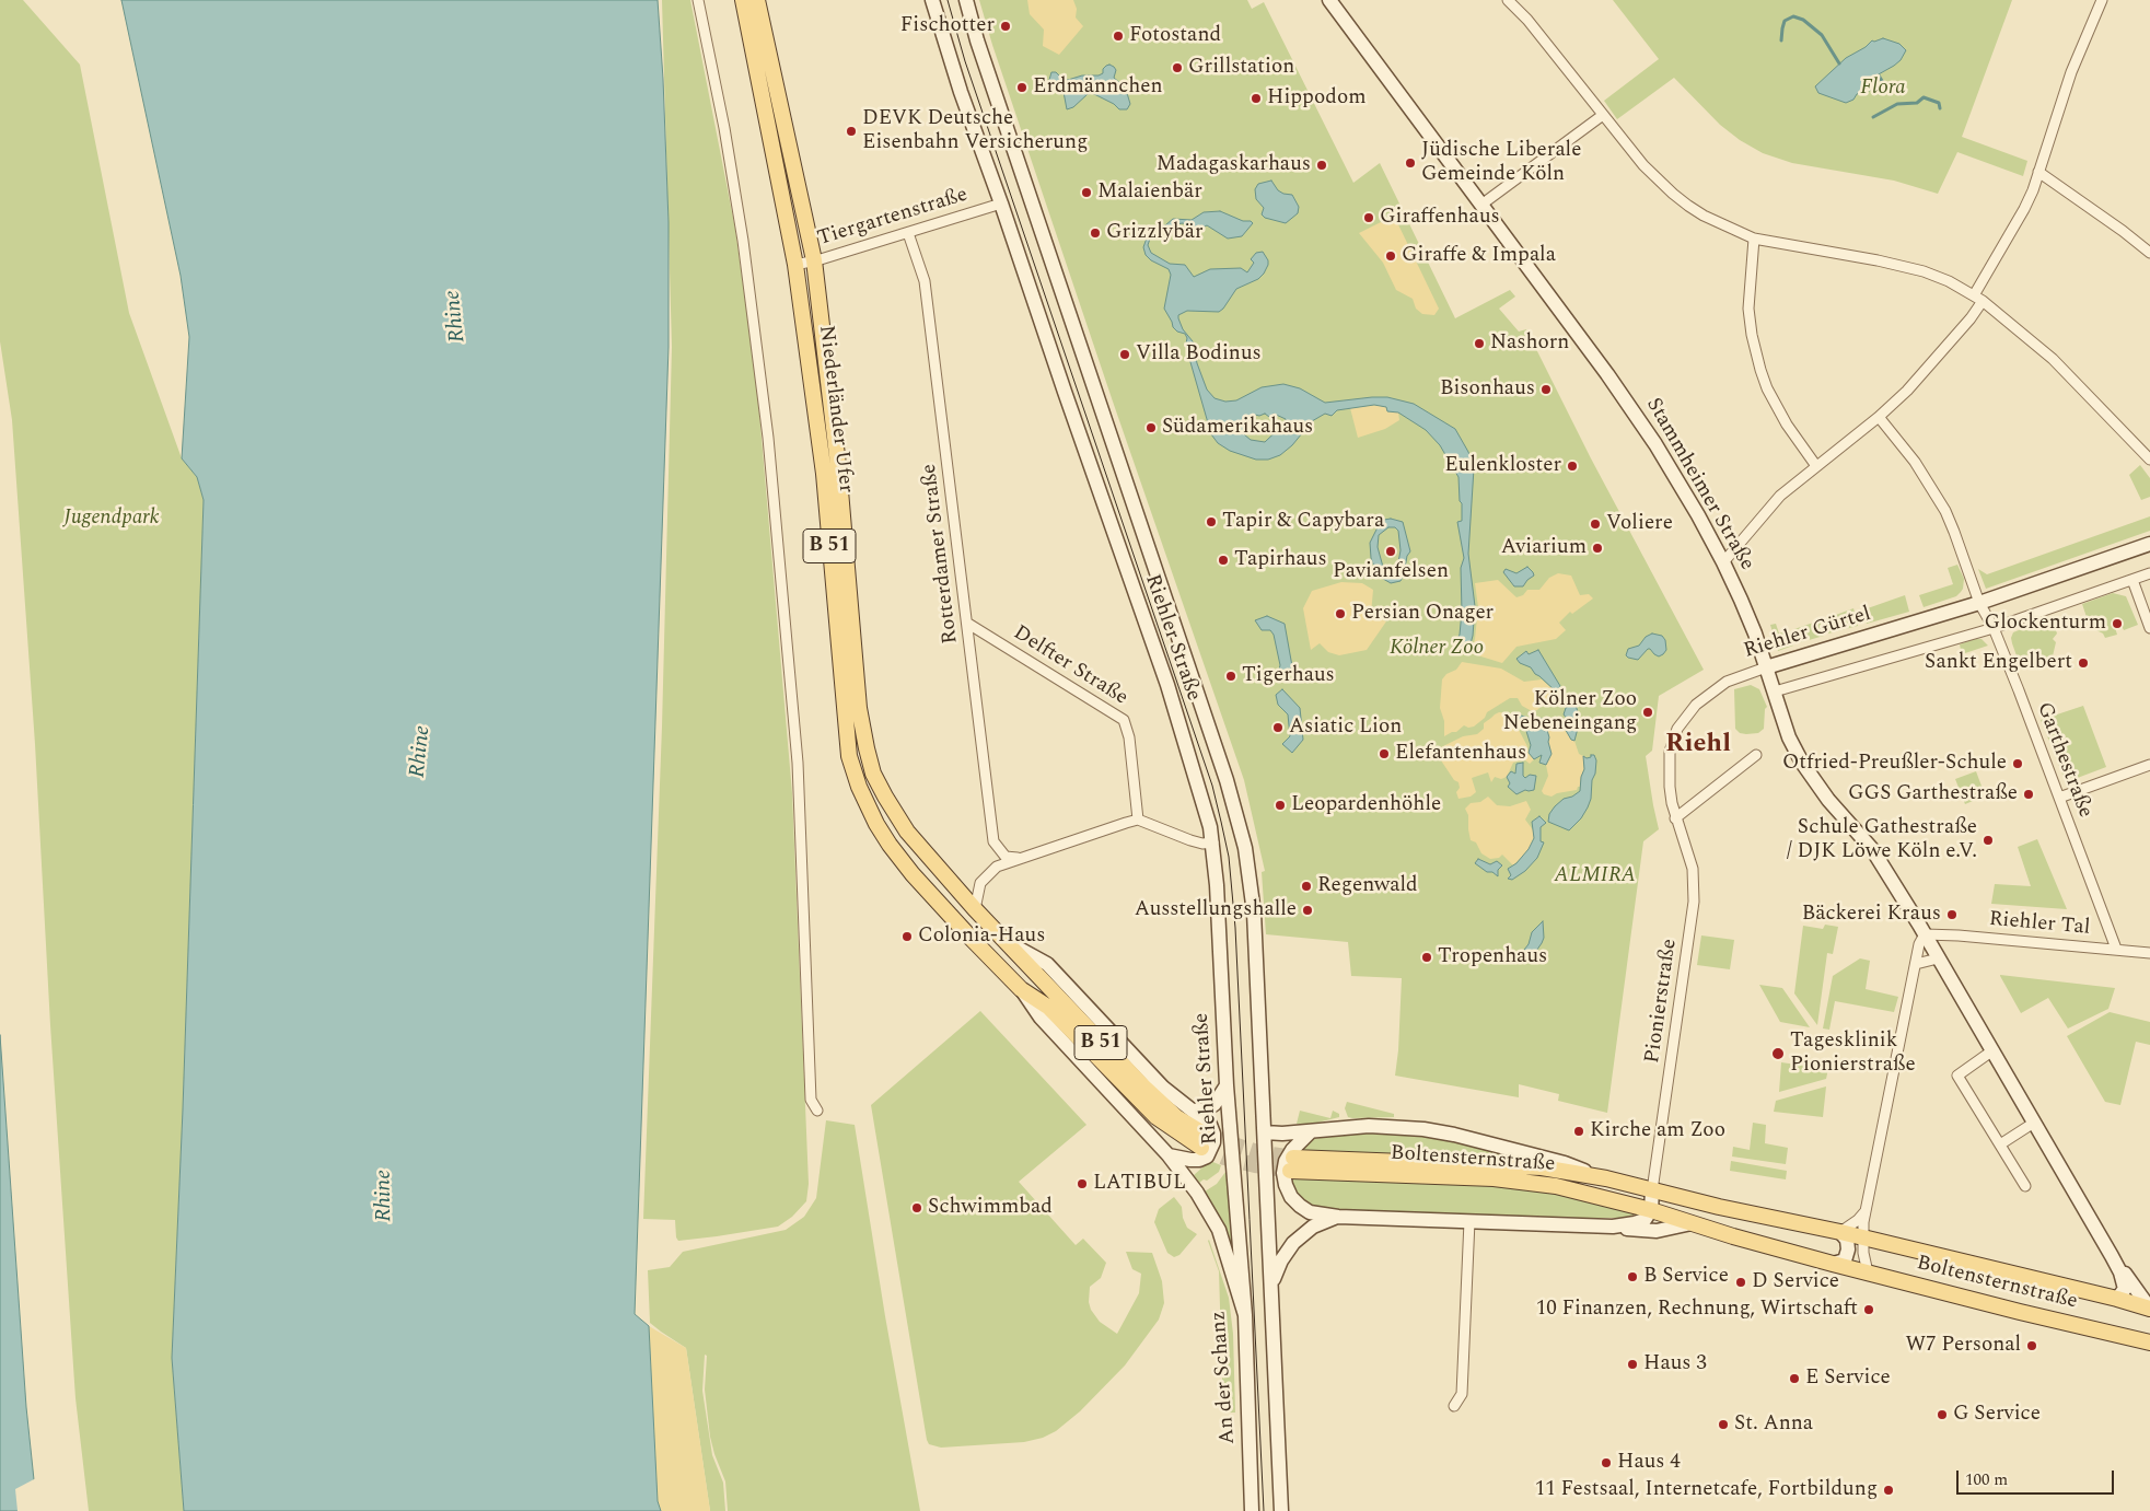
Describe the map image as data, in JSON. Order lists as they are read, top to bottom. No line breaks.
{"streets":{"main road":["Niederländer Ufer","Stammheimer Straße","B 51","Riehler Gürtel","Riehler Straße","Boltensternstraße","An der Schanz"],"street":["Tiergartenstraße","Rotterdamer Straße","Delfter Straße","Garthestraße","Riehler Tal","Pionierstraße"]},"crossings":[["Tiergartenstraße","Niederländer Ufer"],["Tiergartenstraße","Rotterdamer Straße"],["Tiergartenstraße","Riehler Straße"],["Niederländer Ufer","An der Schanz"],["Stammheimer Straße","Riehler Gürtel"],["Stammheimer Straße","Riehler Tal"],["Stammheimer Straße","Boltensternstraße"],["Rotterdamer Straße","Delfter Straße"],["Riehler Gürtel","Garthestraße"],["Riehler Gürtel","Pionierstraße"],["Riehler Straße","Boltensternstraße"],["Riehler Straße","An der Schanz"],["Garthestraße","Riehler Tal"],["Pionierstraße","Boltensternstraße"]],"districts":["Riehl"],"water":["Rhine"],"parks":["Flora","Jugendpark","Kölner Zoo","ALMIRA"],"places":["Fischotter","Fotostand","Grillstation","Erdmännchen","Hippodom","DEVK Deutsche Eisenbahn Versicherung","Jüdische Liberale Gemeinde Köln","Madagaskarhaus","Malaienbär","Giraffenhaus","Grizzlybär","Giraffe & Impala","Nashorn","Villa Bodinus","Bisonhaus","Südamerikahaus","Eulenkloster","Tapir & Capybara","Voliere","Aviarium","Pavianfelsen","Tapirhaus","Persian Onager","Glockenturm","Sankt Engelbert","Tigerhaus","Kölner Zoo Nebeneingang","Asiatic Lion","Elefantenhaus","Otfried-Preußler-Schule","GGS Garthestraße","Leopardenhöhle","Schule Gathestraße / DJK Löwe Köln e.V.","Regenwald","Ausstellungshalle","Bäckerei Kraus","Colonia-Haus","Tropenhaus","Tagesklinik Pionierstraße","Kirche am Zoo","LATIBUL","Schwimmbad","B Service","D Service","10 Finanzen, Rechnung, Wirtschaft","W7 Personal","Haus 3","E Service","G Service","St. Anna","Haus 4","11 Festsaal, Internetcafe, Fortbildung"],"scale_bar":"100 m"}
